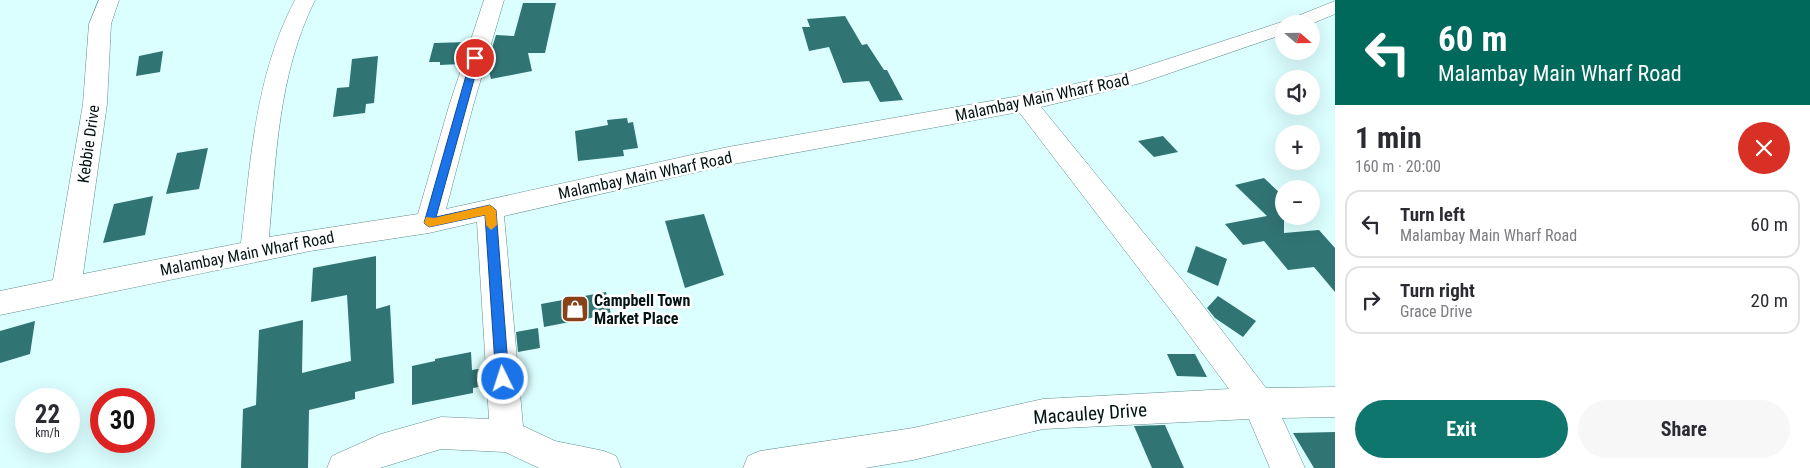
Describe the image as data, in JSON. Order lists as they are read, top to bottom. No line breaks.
{"streets":{"street":["Malambay Main Wharf Road","Kebbie Drive","Macauley Drive"]},"crossings":[["Malambay Main Wharf Road","Kebbie Drive"]],"places":{"shop":["Campbell Town Market Place"]},"north":"right","page":{"turn":["60 m","Malambay Main Wharf Road"],"map_buttons":["+","−"],"heading":["1 min","160 m · 20:00"],"list":[{"name":"Turn left","note":"Malambay Main Wharf Road","value":"60 m"},{"name":"Turn right","note":"Grace Drive","value":"20 m"}],"speed":"22 km/h","limit":"30","buttons":["Exit","Share"]}}
